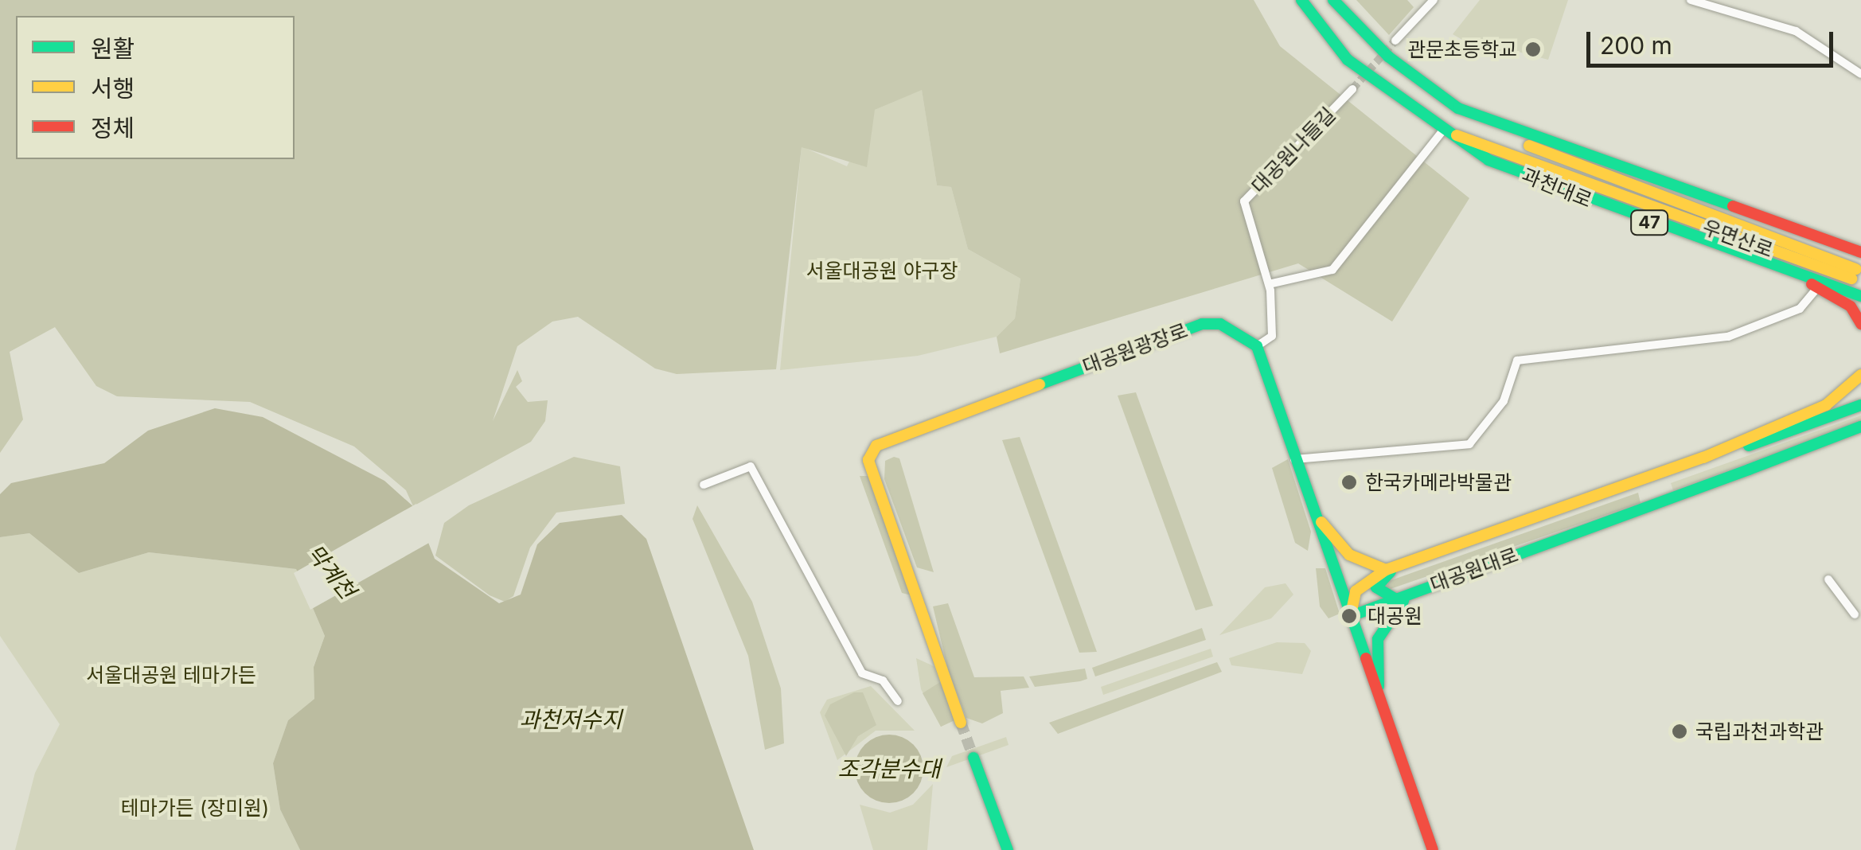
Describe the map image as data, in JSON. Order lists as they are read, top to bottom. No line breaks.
{"streets":{"main road":["과천대로","47","우면산로","대공원광장로","대공원대로"],"street":["대공원나들길"]},"crossings":[["대공원나들길","대공원광장로"],["과천대로","우면산로"]],"water":["막계천","과천저수지","조각분수대"],"parks":["서울대공원 야구장","서울대공원 테마가든","테마가든 (장미원)"],"places":["관문초등학교","한국카메라박물관","대공원","국립과천과학관"],"legend":["원활","서행","정체"],"scale_bar":"200 m"}
